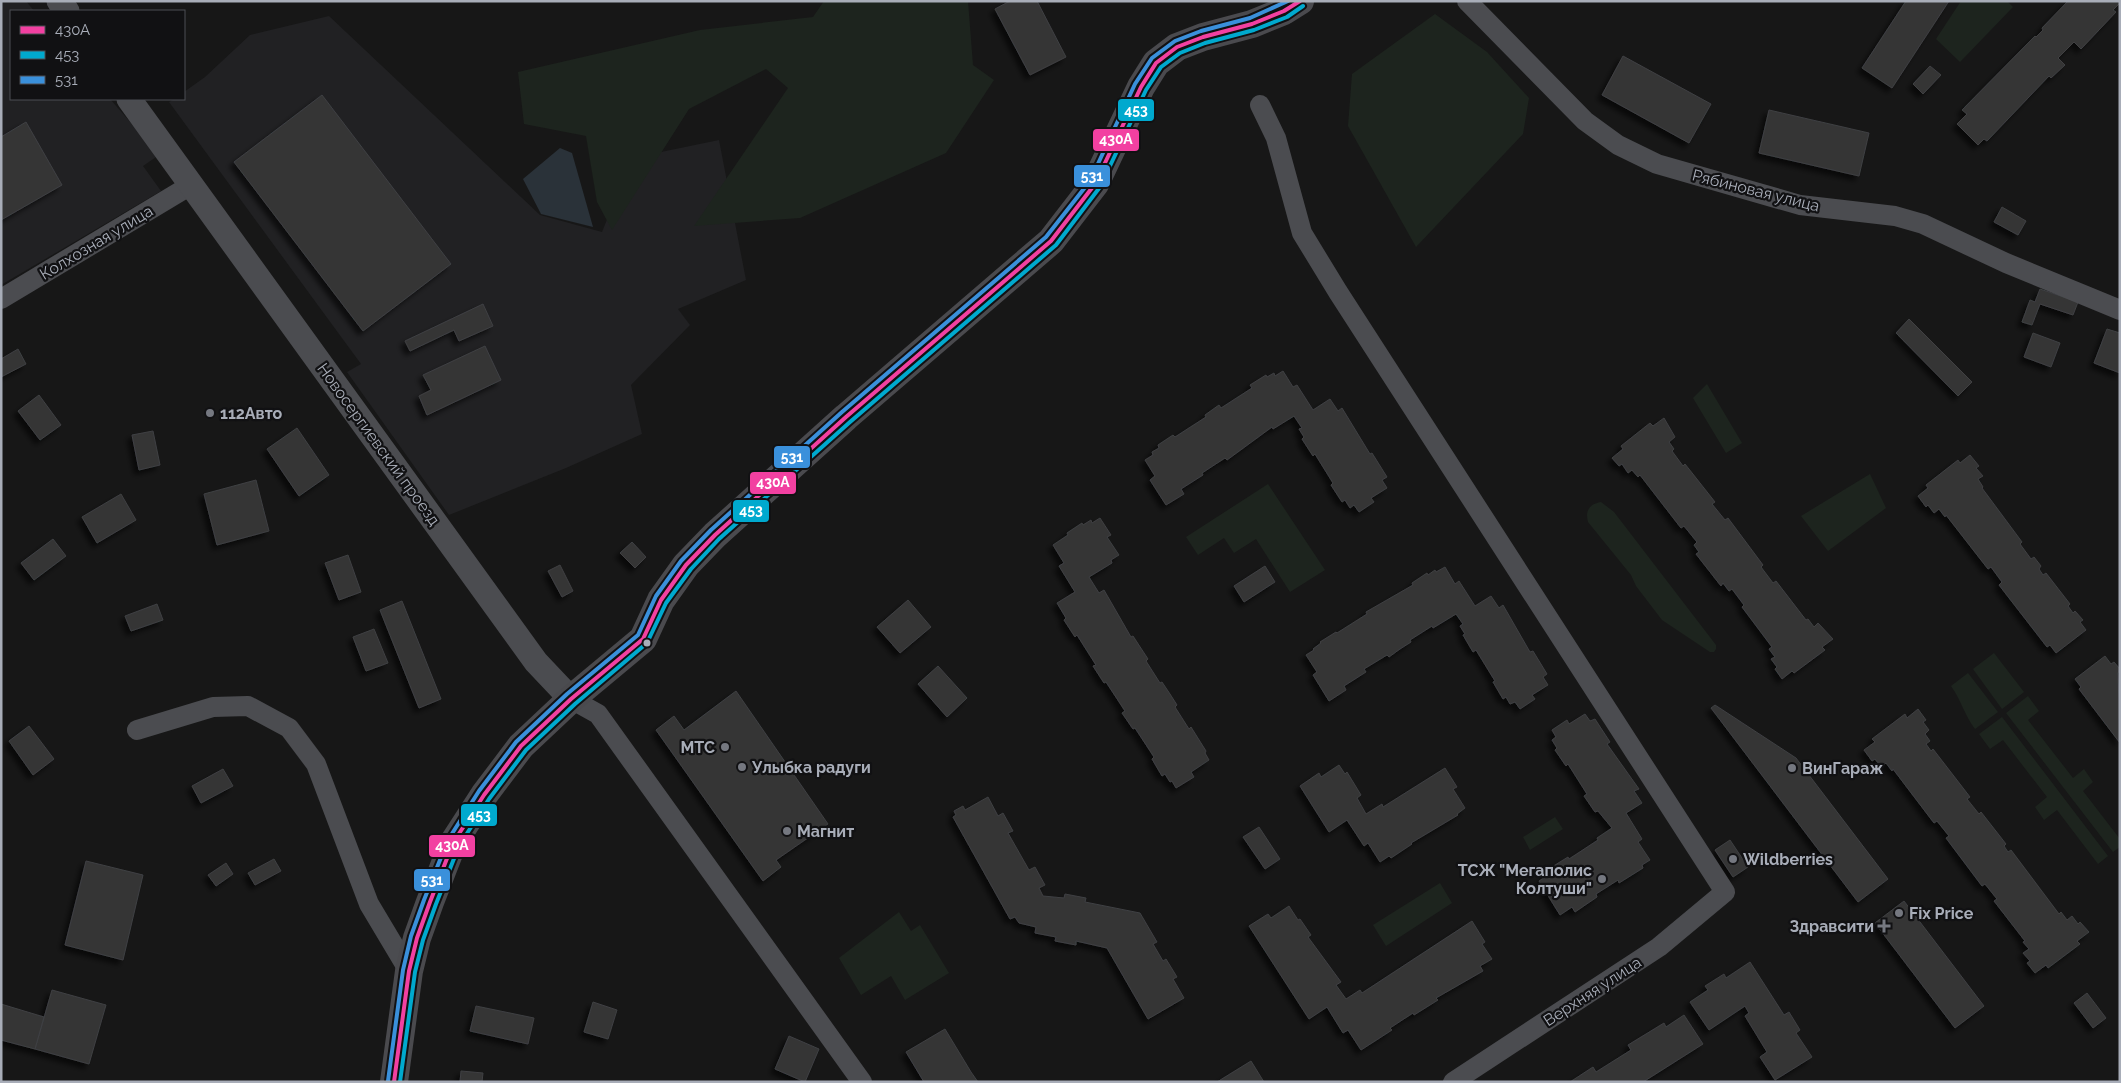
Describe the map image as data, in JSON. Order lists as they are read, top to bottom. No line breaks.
{"streets":{"street":["Рябиновая улица","Колхозная улица","Новосергиевский проезд","Верхняя улица"]},"crossings":[["Колхозная улица","Новосергиевский проезд"]],"places":{"other":["112Авто","МТС","Улыбка радуги","ВинГараж","Магнит","Wildberries","ТСЖ \"Мегаполис Колтуши\"","Fix Price"],"health":["Здравсити"]},"lines":["transit line 430А","transit line 531","transit line 453"],"legend":["430А","453","531"]}
